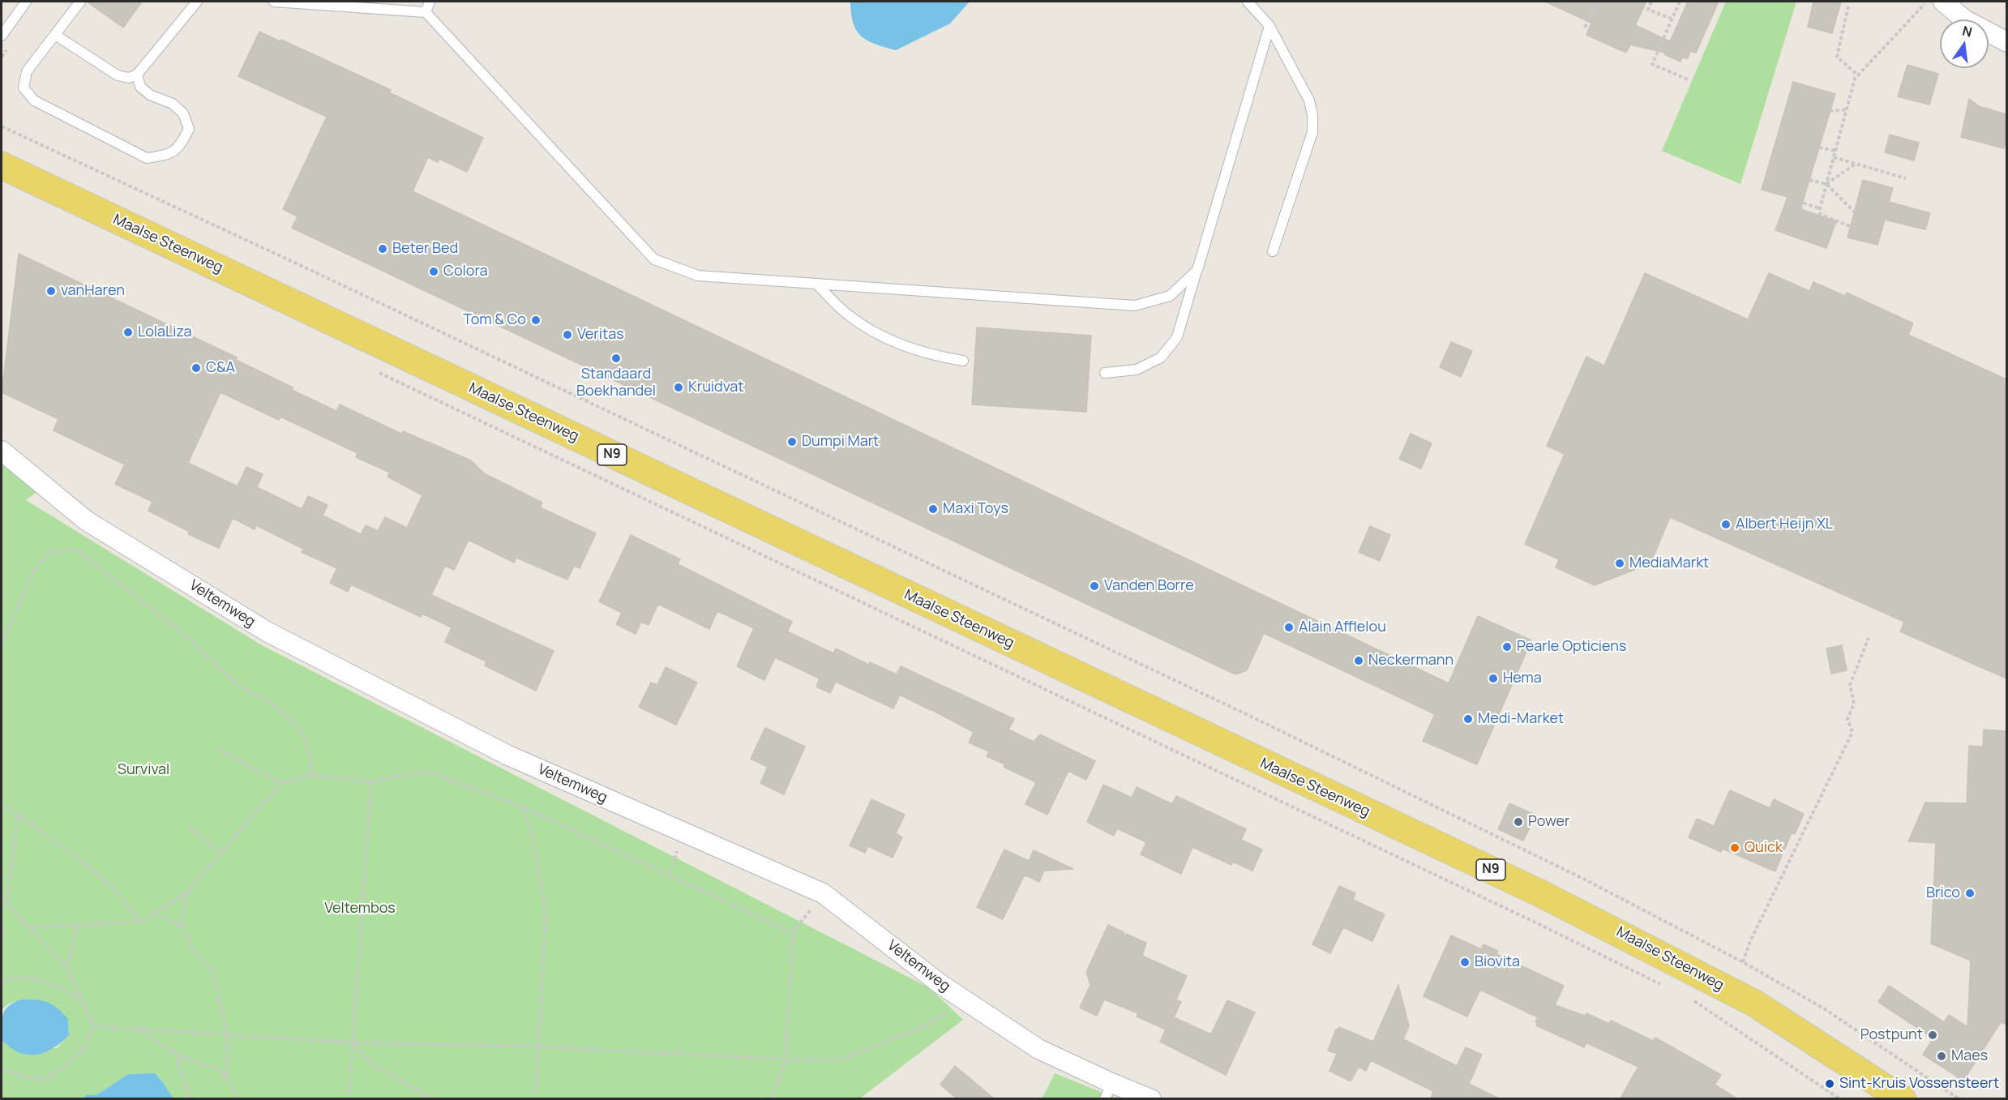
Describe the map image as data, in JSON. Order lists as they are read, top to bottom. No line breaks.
{"streets":{"main road":["Maalse Steenweg","N9"],"street":["Veltemweg"]},"parks":["Survival","Veltembos"],"places":["Beter Bed","Colora","vanHaren","Tom & Co","LolaLiza","Veritas","Standaard Boekhandel","C&A","Kruidvat","Dumpi Mart","Maxi Toys","Albert Heijn XL","MediaMarkt","Vanden Borre","Alain Afflelou","Pearle Opticiens","Neckermann","Hema","Medi-Market","Power","Quick","Brico","Biovita","Postpunt","Maes","Sint-Kruis Vossensteert"],"north":"top"}
